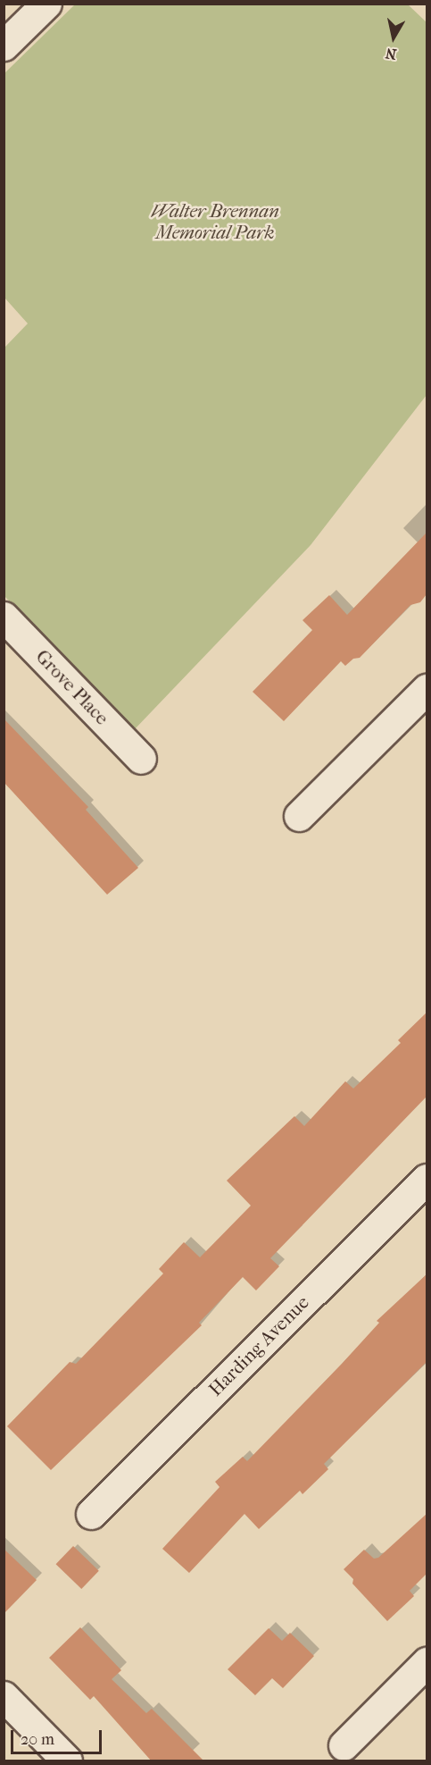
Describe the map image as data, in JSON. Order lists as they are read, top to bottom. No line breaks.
{"streets":{"street":["Grove Place","Harding Avenue"]},"parks":["Walter Brennan Memorial Park"],"scale_bar":"20 m","north":"bottom"}
